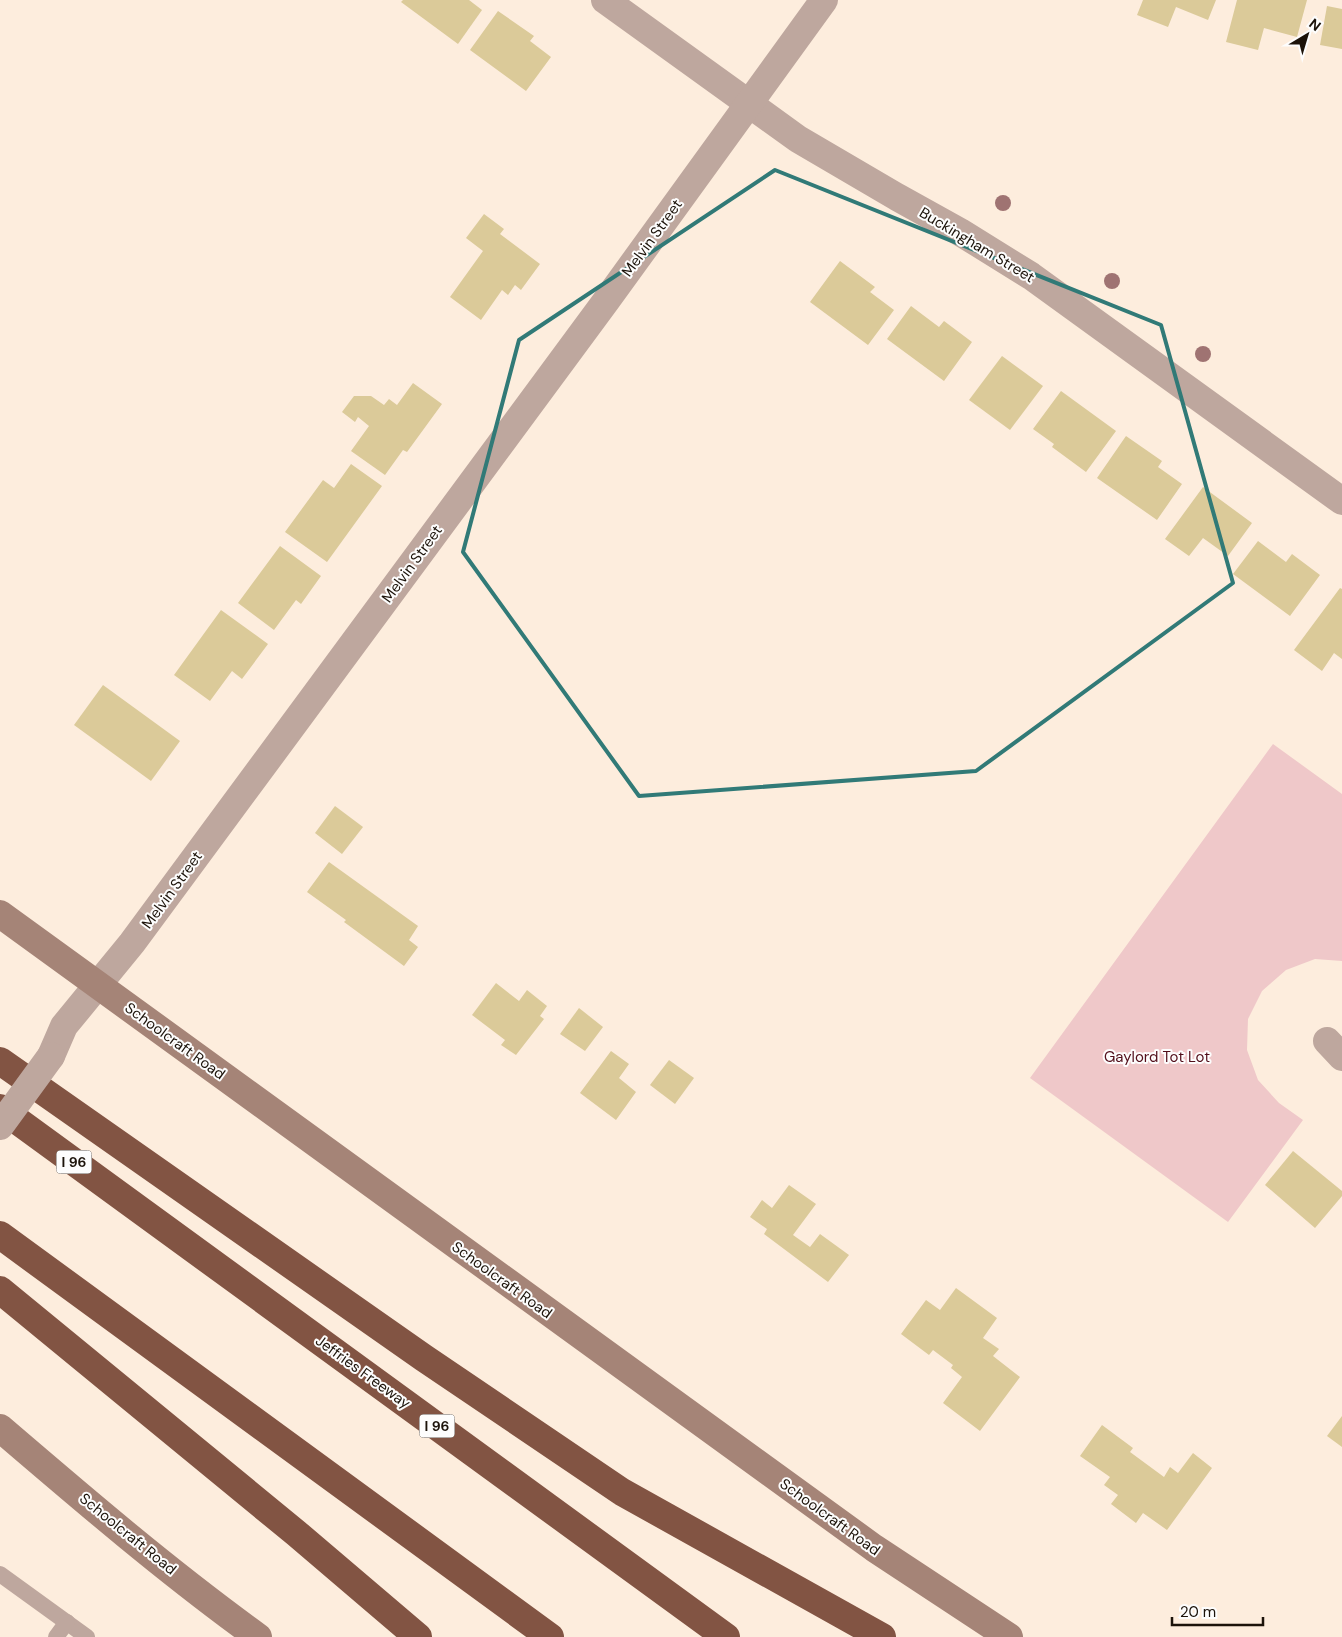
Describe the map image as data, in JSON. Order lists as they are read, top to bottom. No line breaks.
{"streets":{"highway":["I 96","Jeffries Freeway"],"main road":["Schoolcraft Road"],"street":["Melvin Street","Buckingham Street"]},"crossings":[["Melvin Street","Buckingham Street"],["Melvin Street","Schoolcraft Road"]],"parks":["Gaylord Tot Lot"],"scale_bar":"20 m","north":"top right"}
